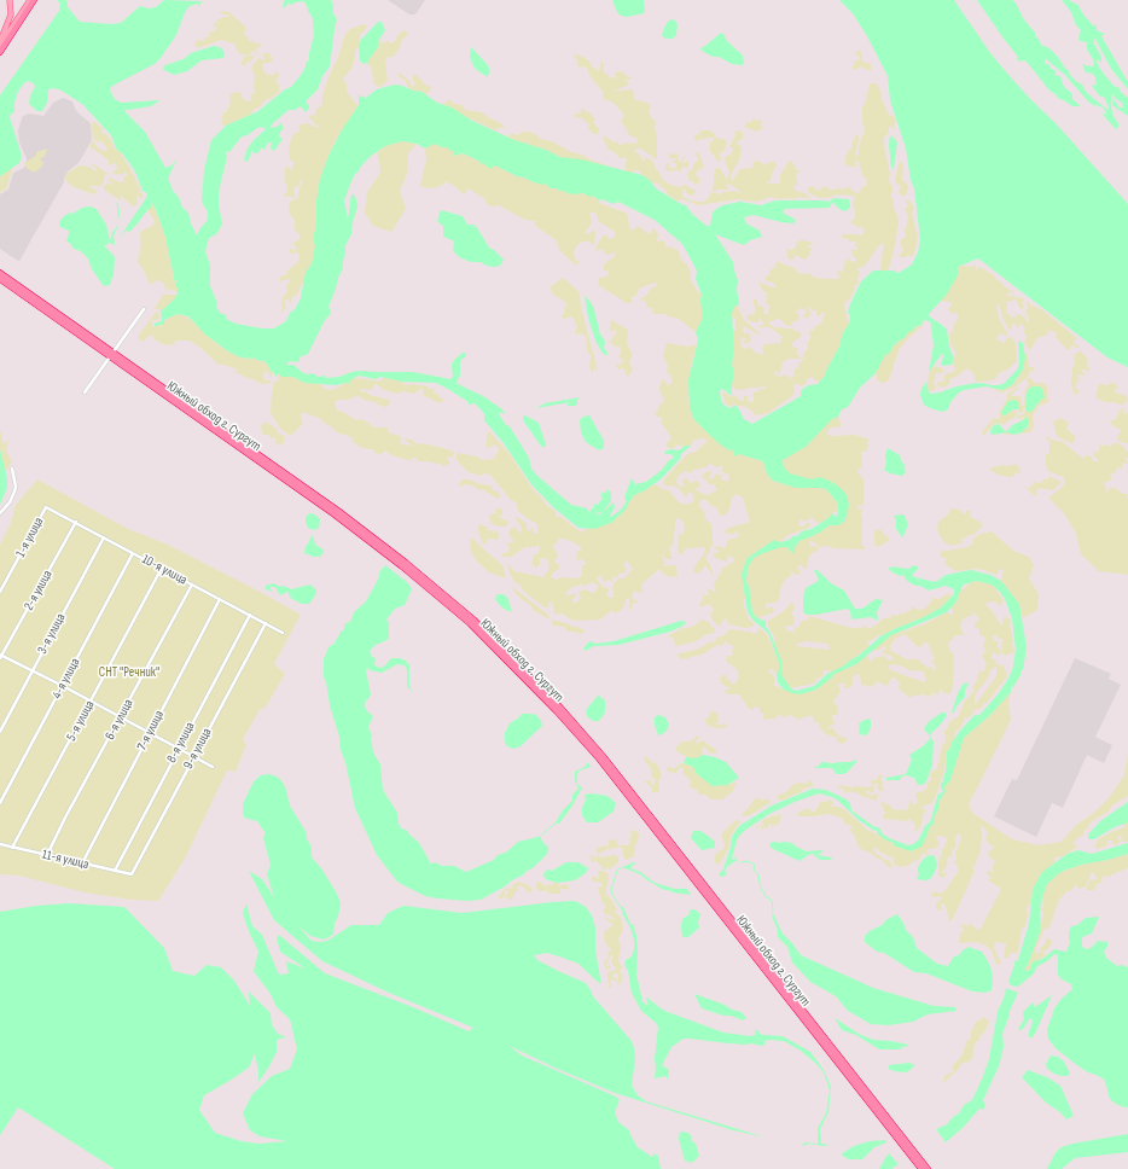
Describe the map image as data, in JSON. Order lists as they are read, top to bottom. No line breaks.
{"streets":{"highway":["Южный обход г. Сургут"],"street":["1-я улица","10-я улица","2-я улица","3-я улица","4-я улица","6-я улица","5-я улица","7-я улица","8-я улица","9-я улица","11-я улица"]},"crossings":[["1-я улица","10-я улица"],["10-я улица","2-я улица"],["10-я улица","3-я улица"],["10-я улица","4-я улица"],["10-я улица","6-я улица"],["10-я улица","5-я улица"],["10-я улица","7-я улица"],["10-я улица","8-я улица"],["10-я улица","9-я улица"],["6-я улица","11-я улица"],["5-я улица","11-я улица"],["7-я улица","11-я улица"],["8-я улица","11-я улица"],["9-я улица","11-я улица"]],"parks":["СНТ \"Речник\""]}
